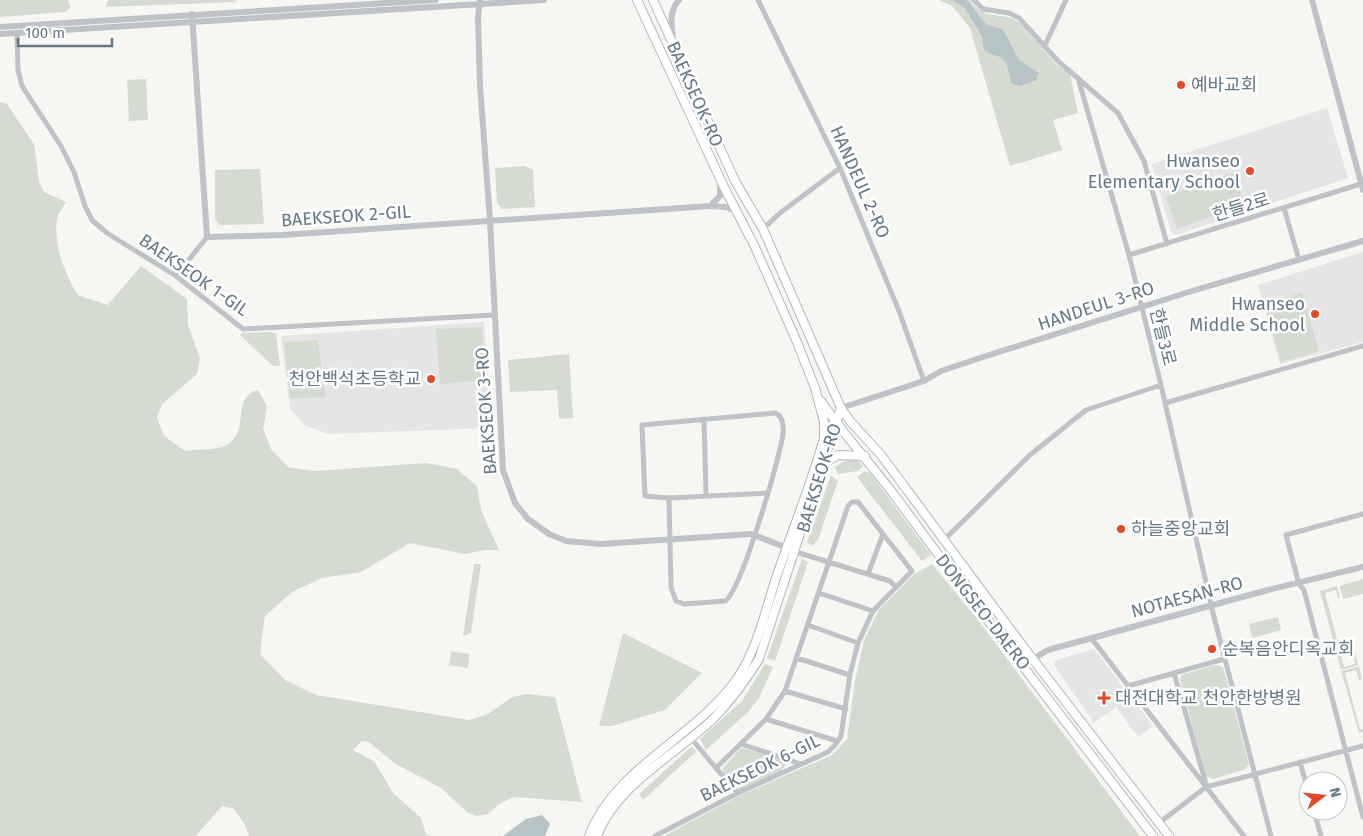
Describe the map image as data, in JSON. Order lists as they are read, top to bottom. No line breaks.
{"streets":{"main road":["BAEKSEOK-RO","DONGSEO-DAERO"],"street":["HANDEUL 2-RO","한들2로","BAEKSEOK 2-GIL","BAEKSEOK 1-GIL","HANDEUL 3-RO","한들3로","BAEKSEOK 3-RO","NOTAESAN-RO","BAEKSEOK 6-GIL"]},"crossings":[["BAEKSEOK-RO","BAEKSEOK 2-GIL"],["BAEKSEOK-RO","HANDEUL 3-RO"],["BAEKSEOK-RO","BAEKSEOK 3-RO"],["BAEKSEOK-RO","DONGSEO-DAERO"],["HANDEUL 2-RO","HANDEUL 3-RO"],["한들2로","한들3로"],["BAEKSEOK 2-GIL","BAEKSEOK 3-RO"],["BAEKSEOK 1-GIL","BAEKSEOK 3-RO"],["HANDEUL 3-RO","한들3로"],["HANDEUL 3-RO","DONGSEO-DAERO"],["한들3로","NOTAESAN-RO"],["BAEKSEOK 3-RO","BAEKSEOK 6-GIL"],["NOTAESAN-RO","DONGSEO-DAERO"]],"places":{"other":["예바교회","Hwanseo Elementary School","Hwanseo Middle School","천안백석초등학교","하늘중앙교회","순복음안디옥교회"],"health":["대전대학교 천안한방병원"]},"scale_bar":"100 m","north":"right"}
